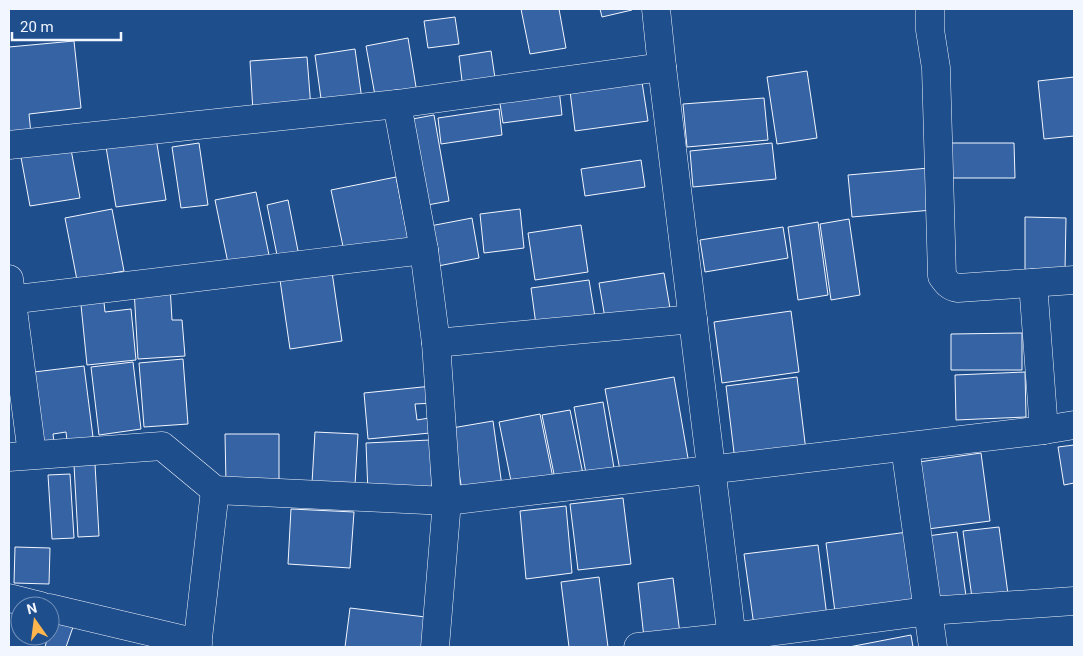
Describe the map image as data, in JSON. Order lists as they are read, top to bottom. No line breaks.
{"scale_bar":"20 m","north":"top"}
